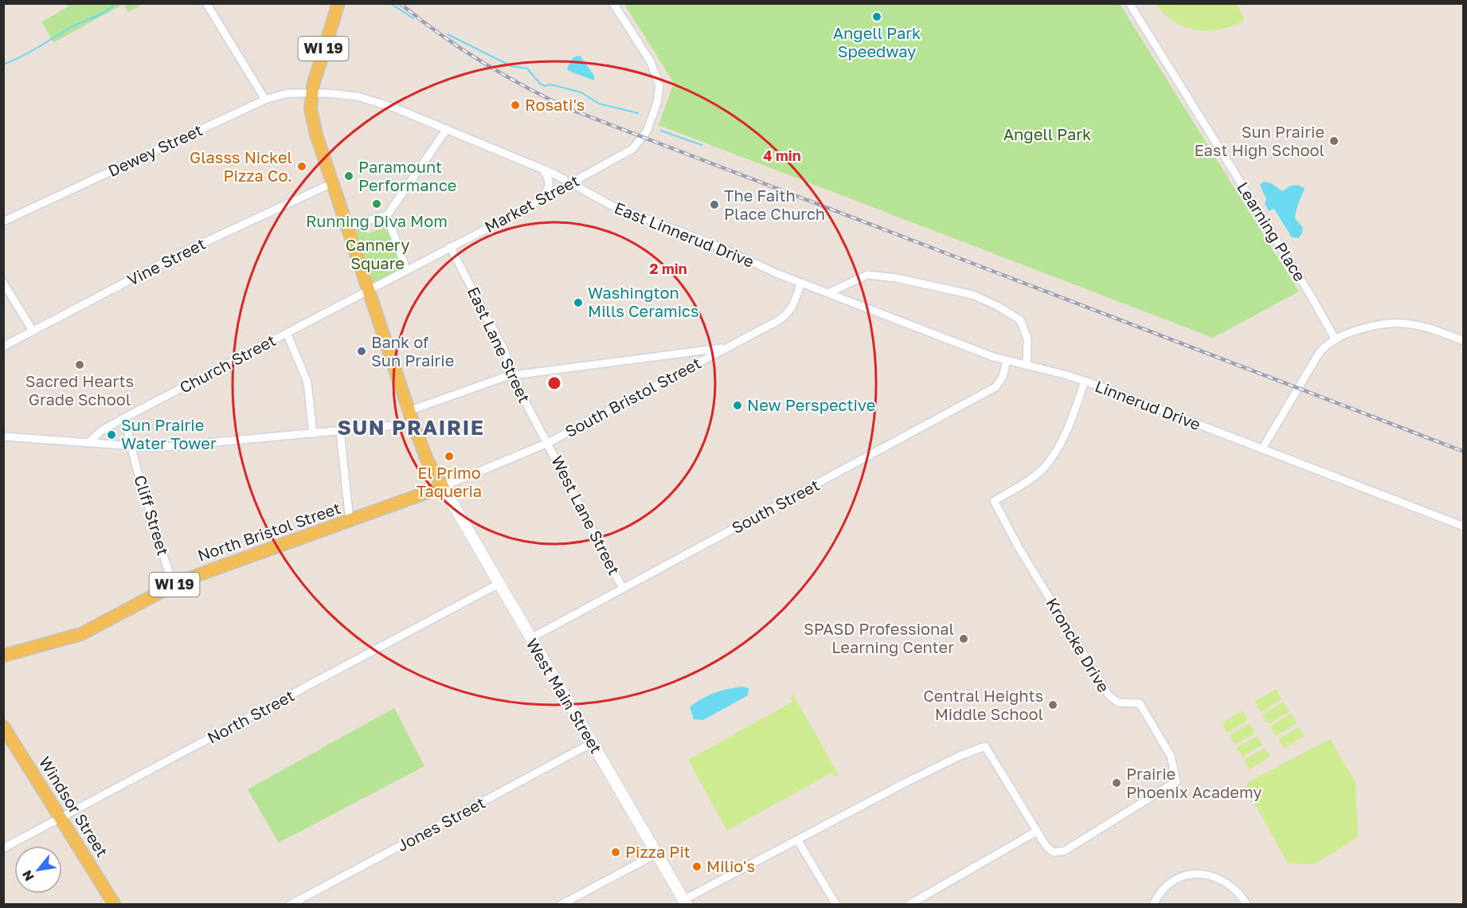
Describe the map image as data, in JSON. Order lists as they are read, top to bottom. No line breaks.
{"streets":{"main road":["WI 19","North Bristol Street","West Main Street","Windsor Street"],"street":["Dewey Street","Market Street","Learning Place","East Linnerud Drive","Vine Street","East Lane Street","Church Street","South Bristol Street","Linnerud Drive","South Street","Cliff Street","West Lane Street","Kroncke Drive","North Street","Jones Street"]},"crossings":[["WI 19","Dewey Street"],["WI 19","Market Street"],["WI 19","East Linnerud Drive"],["WI 19","Vine Street"],["WI 19","Church Street"],["WI 19","South Bristol Street"],["WI 19","North Bristol Street"],["WI 19","West Main Street"],["Dewey Street","East Linnerud Drive"],["Market Street","East Linnerud Drive"],["Market Street","East Lane Street"],["Market Street","Church Street"],["East Linnerud Drive","South Bristol Street"],["East Linnerud Drive","Linnerud Drive"],["East Lane Street","South Bristol Street"],["East Lane Street","West Lane Street"],["Church Street","Cliff Street"],["South Bristol Street","West Lane Street"],["South Bristol Street","North Bristol Street"],["South Bristol Street","West Main Street"],["Linnerud Drive","South Street"],["Linnerud Drive","Kroncke Drive"],["South Street","West Lane Street"],["South Street","West Main Street"],["Cliff Street","North Bristol Street"],["North Bristol Street","West Main Street"],["Kroncke Drive","West Main Street"],["West Main Street","North Street"],["West Main Street","Jones Street"],["North Street","Windsor Street"]],"districts":["SUN PRAIRIE"],"parks":["Angell Park","Cannery Square"],"places":["Angell Park Speedway","Rosati's","Sun Prairie East High School","Glasss Nickel Pizza Co.","Paramount Performance","Running Diva Mom","The Faith Place Church","Washington Mills Ceramics","Bank of Sun Prairie","Sacred Hearts Grade School","New Perspective","Sun Prairie Water Tower","El Primo Taqueria","SPASD Professional Learning Center","Central Heights Middle School","Prairie Phoenix Academy","Pizza Pit","Milio's"],"north":"bottom left","rings":["4 min","2 min"]}
